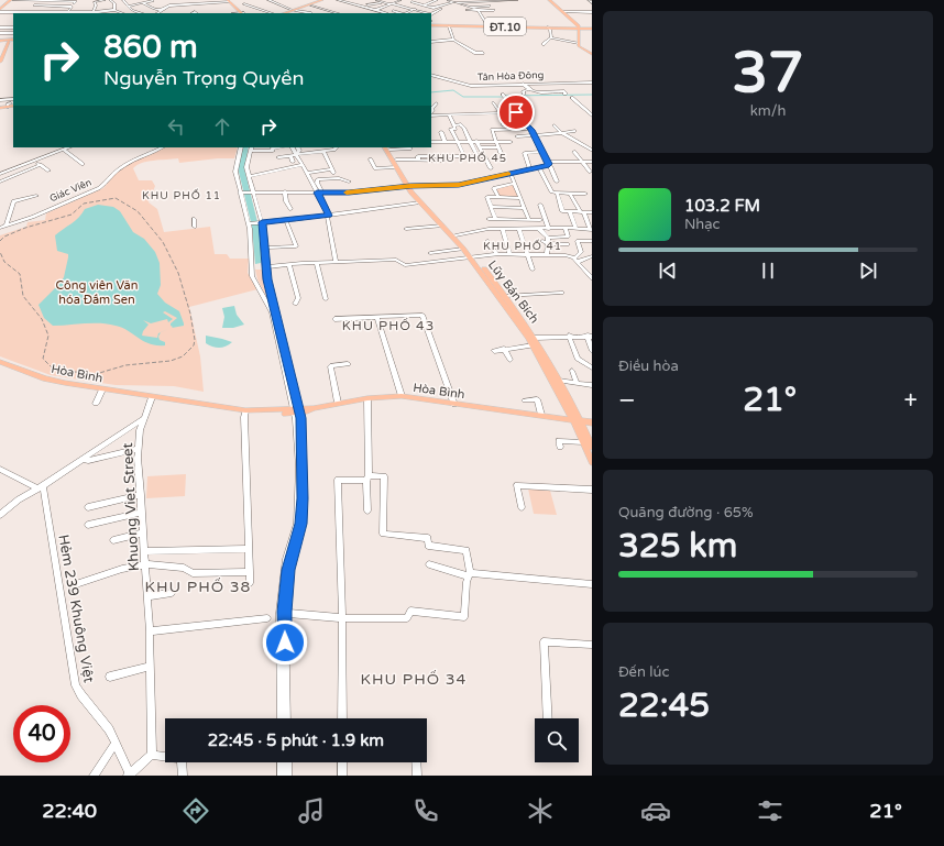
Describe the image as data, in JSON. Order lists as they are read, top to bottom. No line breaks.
{"streets":{"main road":["ĐT.10","Lũy Bán Bích","Hòa Bình"],"street":["Tân Hòa Đông","Giác Viên","Khuong Viet Street","Hẻm 239 Khuông Việt"]},"crossings":[["Hòa Bình","Khuong Viet Street"]],"districts":["KHU PHỐ 45","KHU PHỐ 11","KHU PHỐ 41","KHU PHỐ 43","KHU PHỐ 38","KHU PHỐ 34"],"parks":["Công viên Văn hóa Đầm Sen"],"page":{"tile":[["37","km/h"],"Điều hòa",["Quãng đường · 65%","325 km"],["Đến lúc","22:45"]],"turn":["860 m","Nguyễn Trọng Quyền"],"song":["103.2 FM","Nhạc"],"heat":["−","21°","+"],"limit":"40","trip":"22:45 · 5 phút · 1.9 km","tabs":["22:40","21°"]}}
